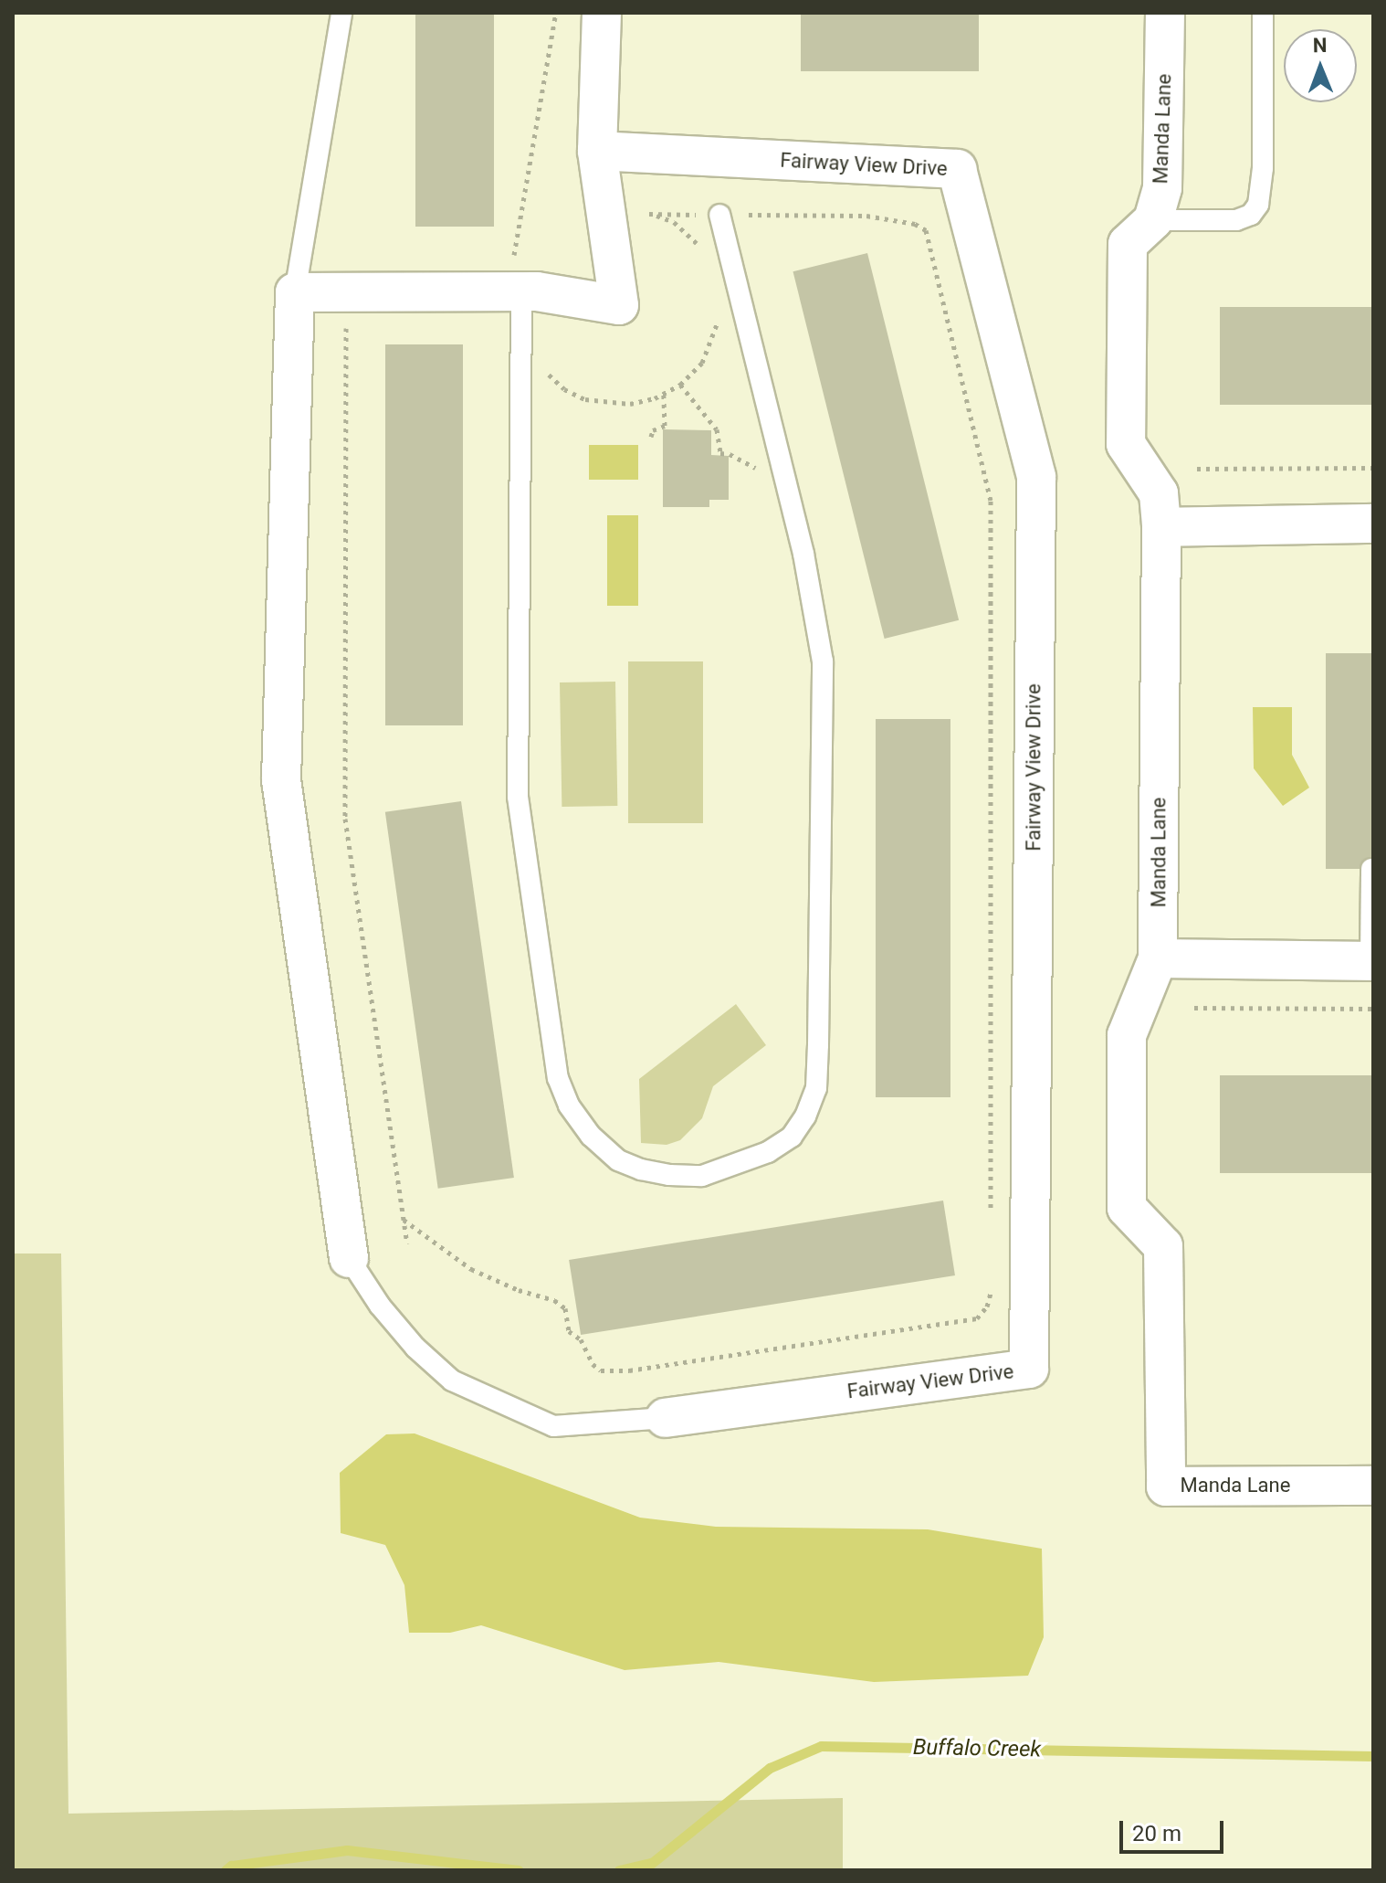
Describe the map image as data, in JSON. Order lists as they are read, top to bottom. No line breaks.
{"streets":{"street":["Manda Lane","Fairway View Drive"]},"water":["Buffalo Creek"],"scale_bar":"20 m","north":"top"}
